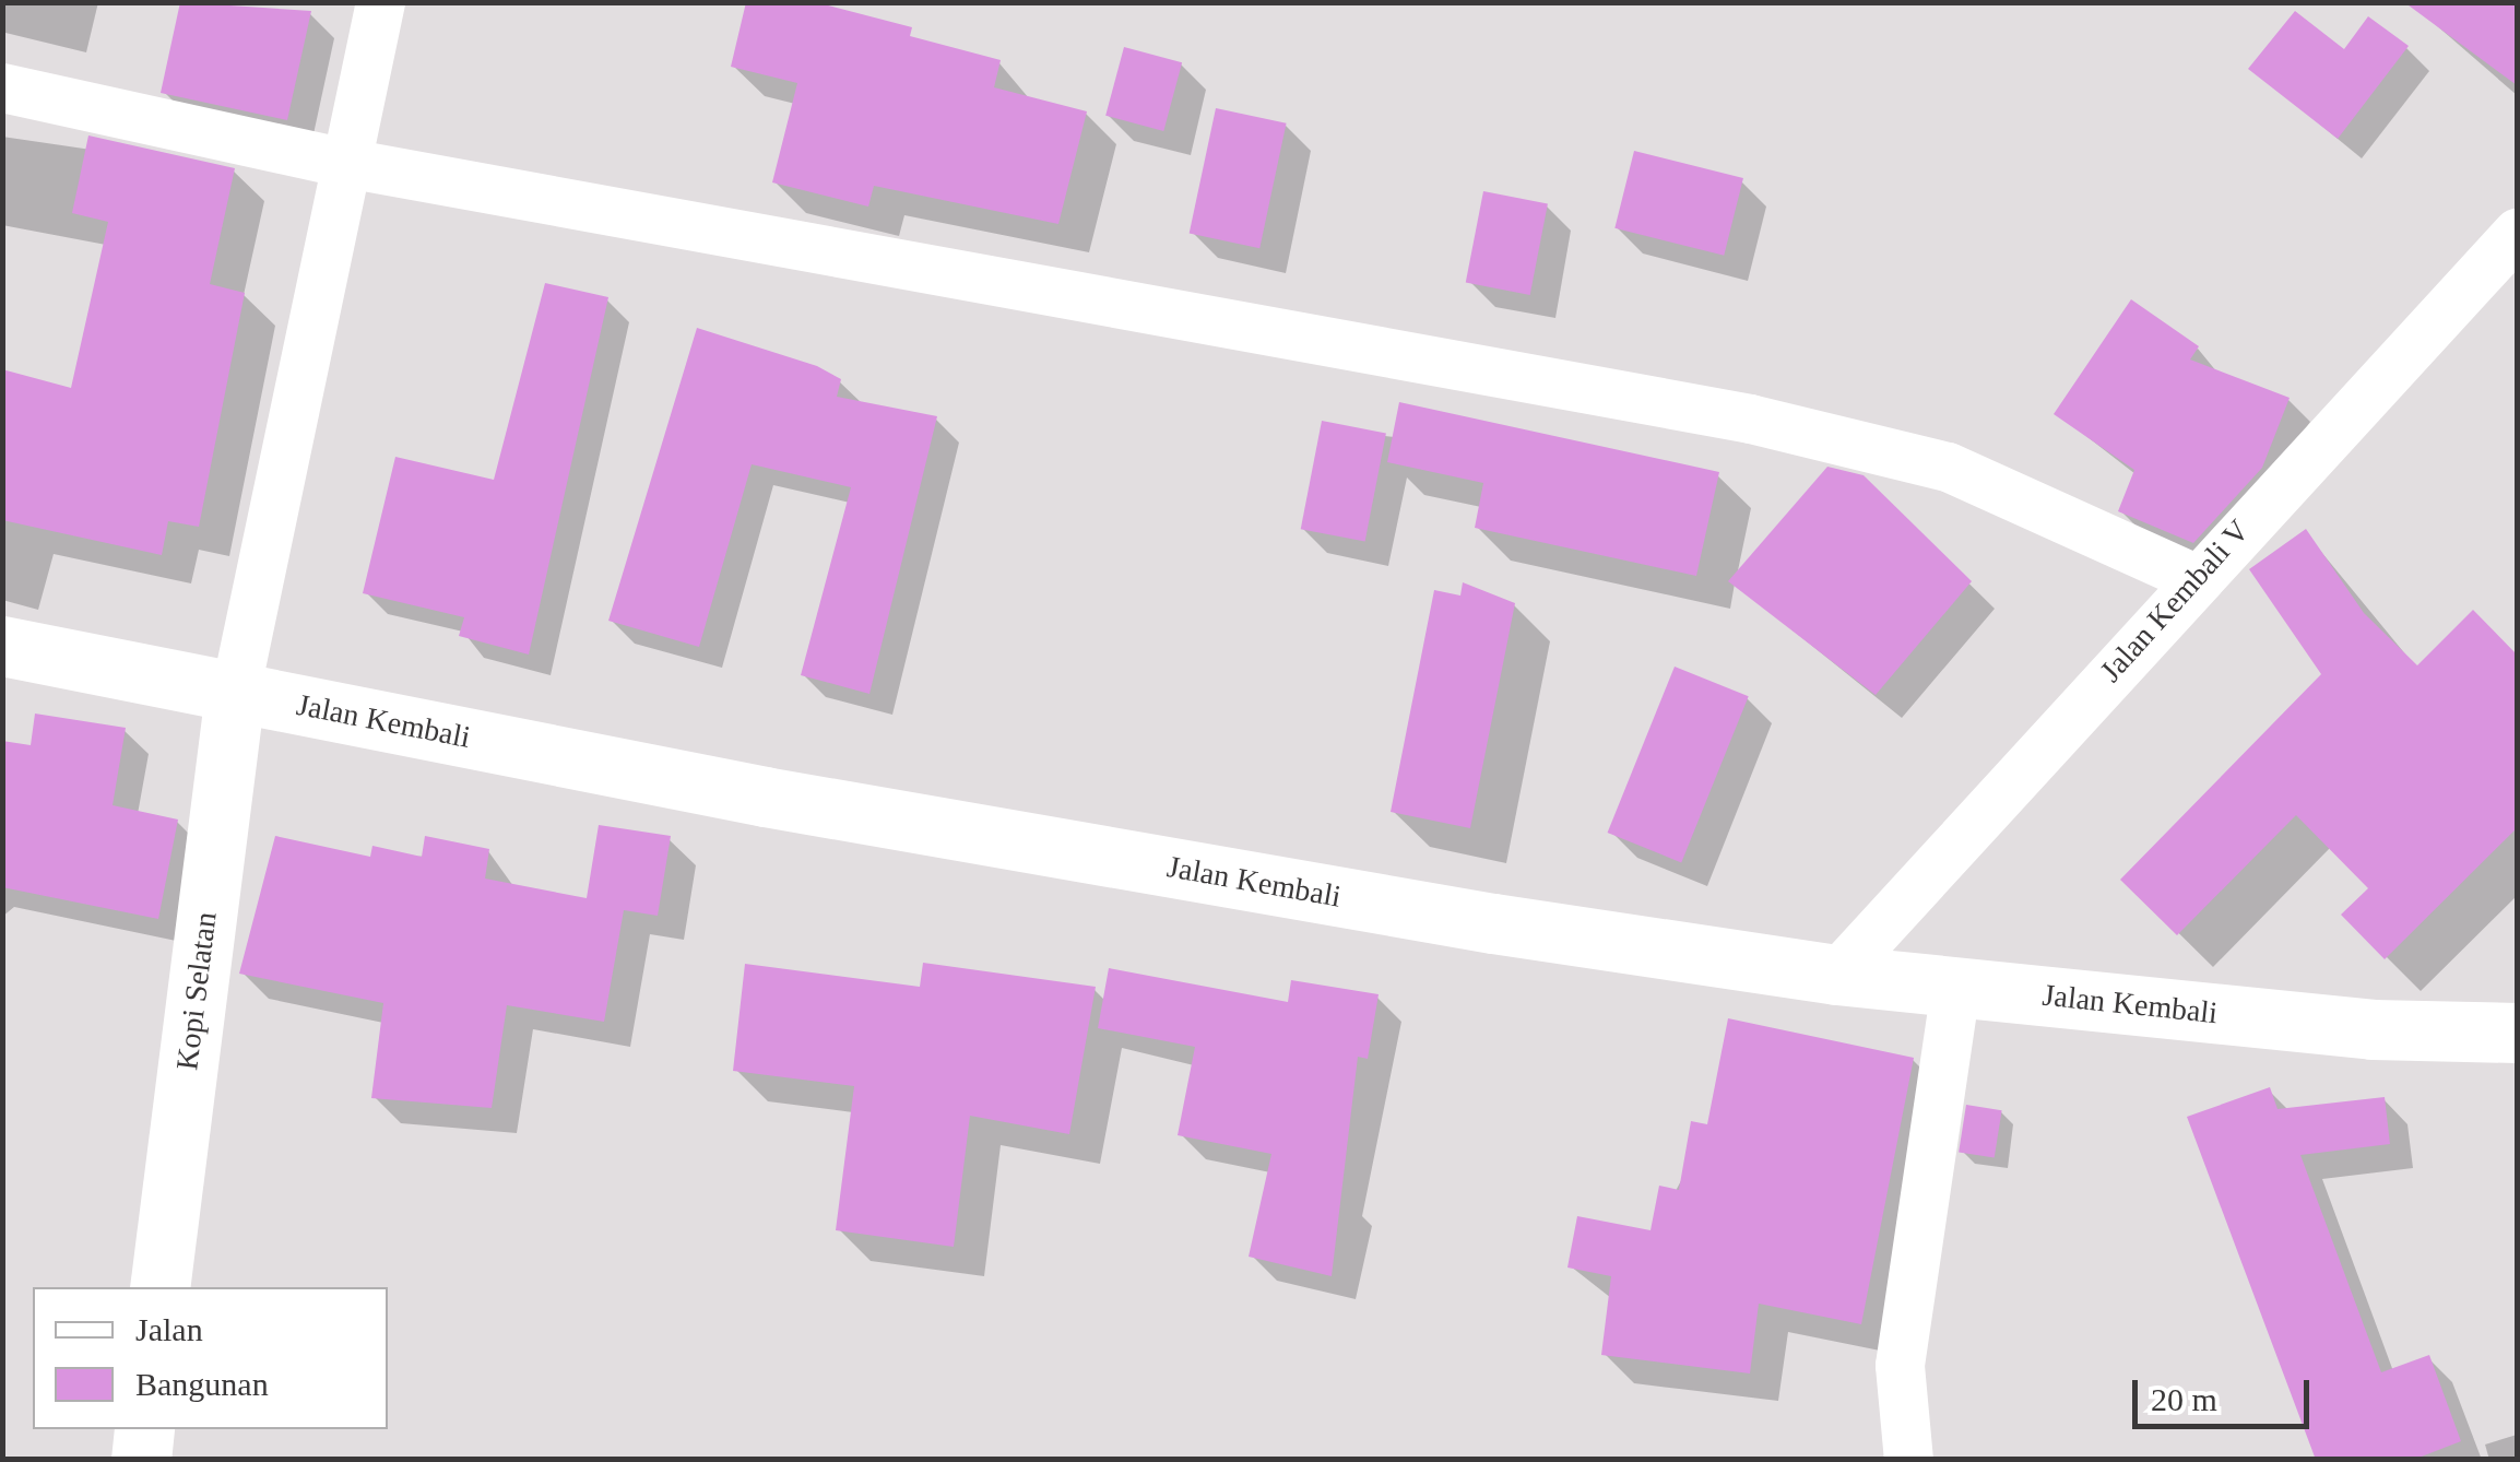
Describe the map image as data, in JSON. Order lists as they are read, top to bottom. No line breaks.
{"streets":{"street":["Jalan Kembali V","Jalan Kembali","Kopi Selatan"]},"crossings":[["Jalan Kembali V","Jalan Kembali"],["Jalan Kembali","Kopi Selatan"]],"legend":["Jalan","Bangunan"],"scale_bar":"20 m"}
